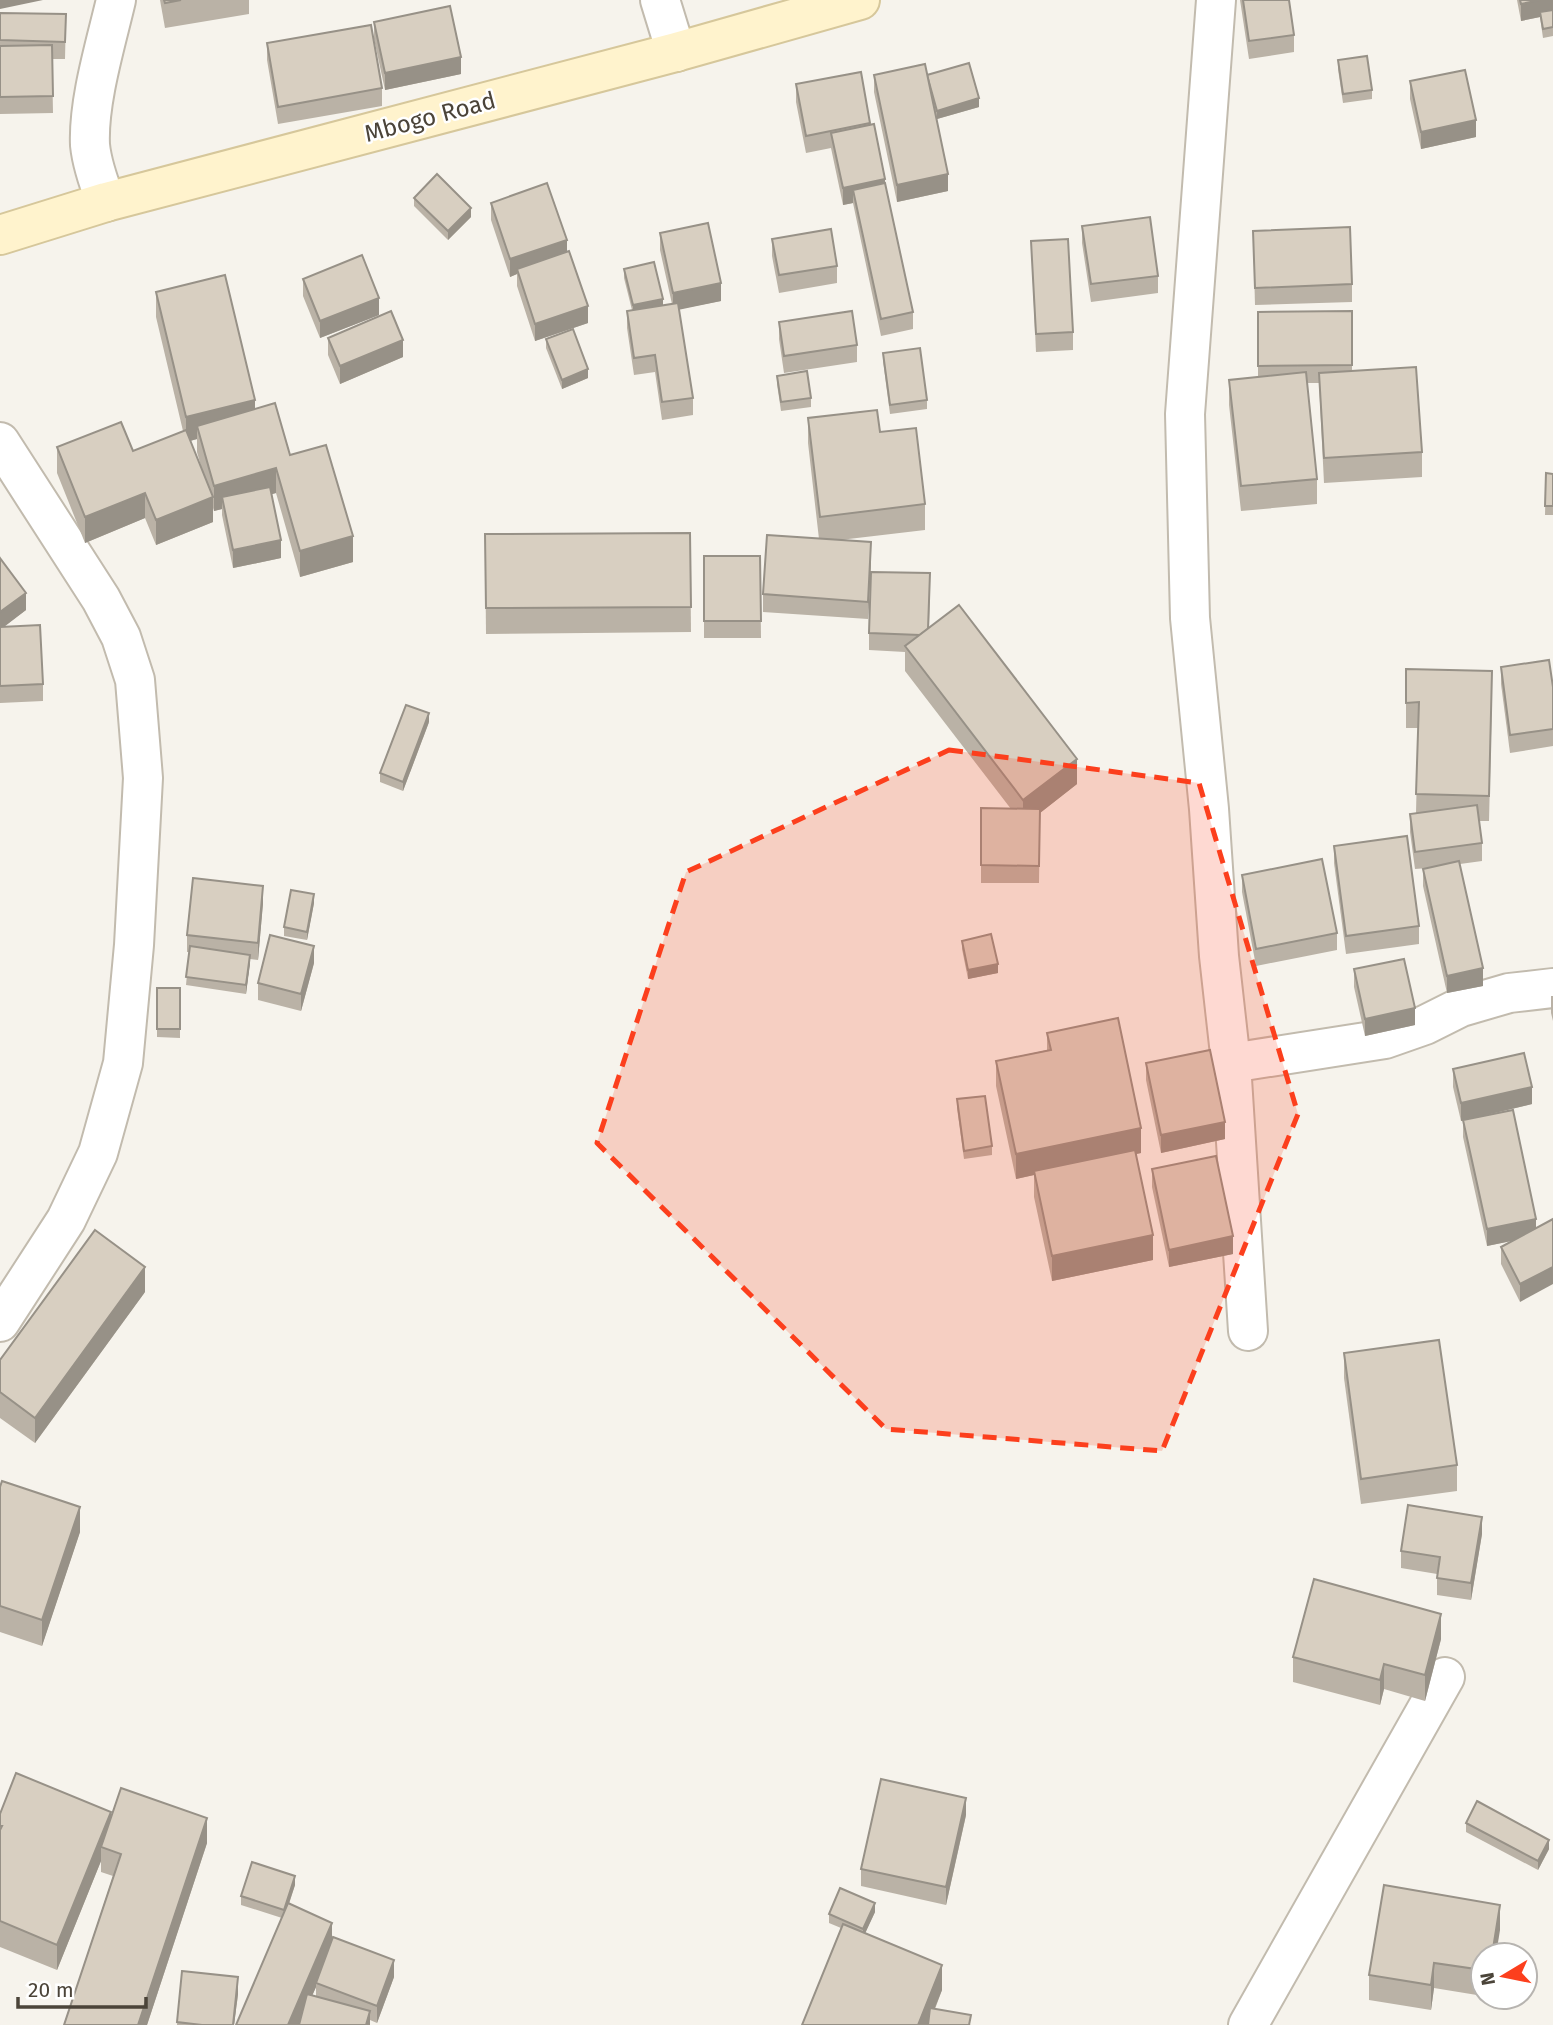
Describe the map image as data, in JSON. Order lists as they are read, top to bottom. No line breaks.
{"streets":{"main road":["Mbogo Road"]},"scale_bar":"20 m","north":"left"}
